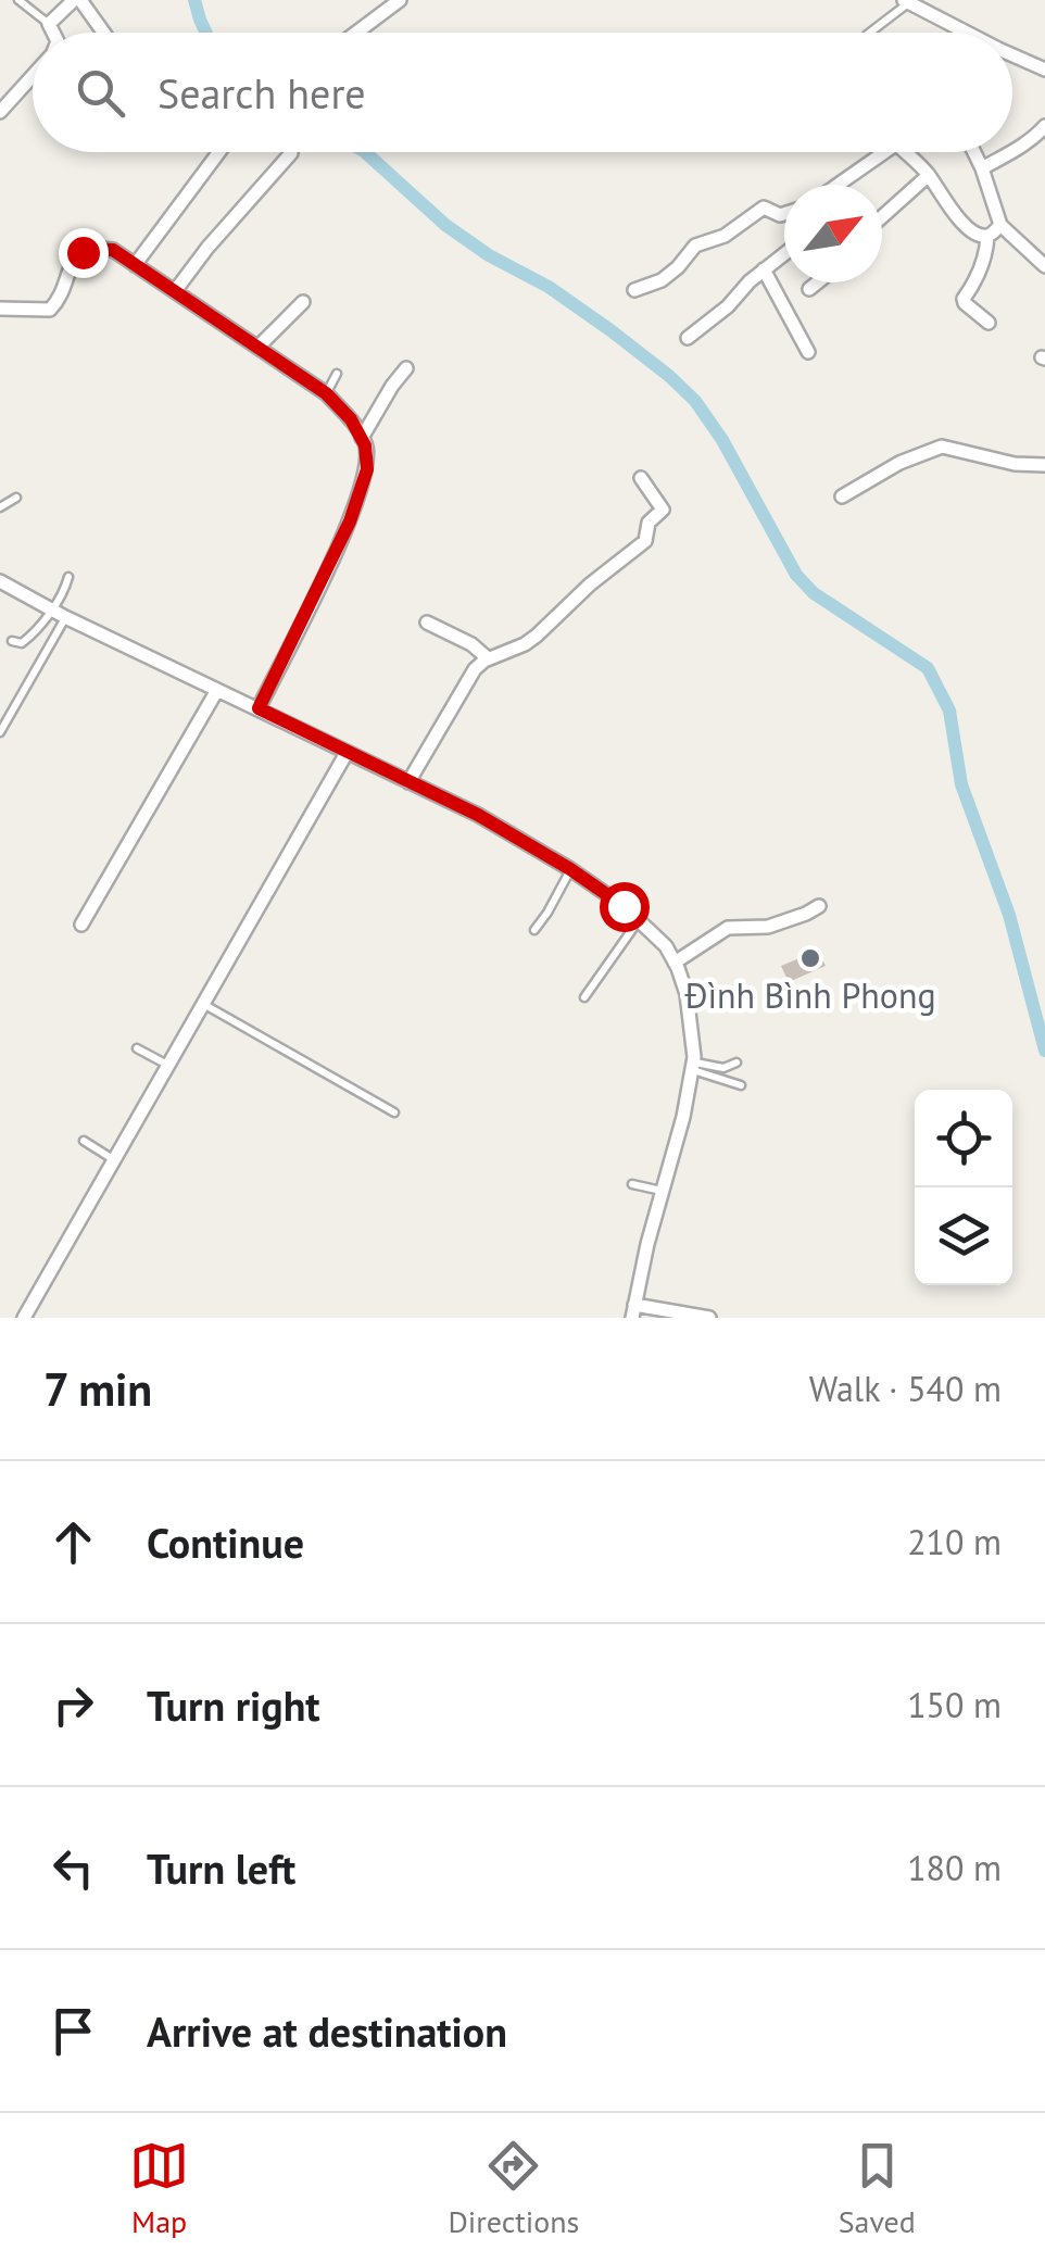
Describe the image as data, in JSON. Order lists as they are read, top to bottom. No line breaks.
{"places":["Đình Bình Phong"],"north":"top right","page":{"search":"Search here","heading":["7 min","Walk · 540 m"],"list":[["Continue","210 m"],["Turn right","150 m"],["Turn left","180 m"],"Arrive at destination"],"nav":["Map","Directions","Saved"]}}
